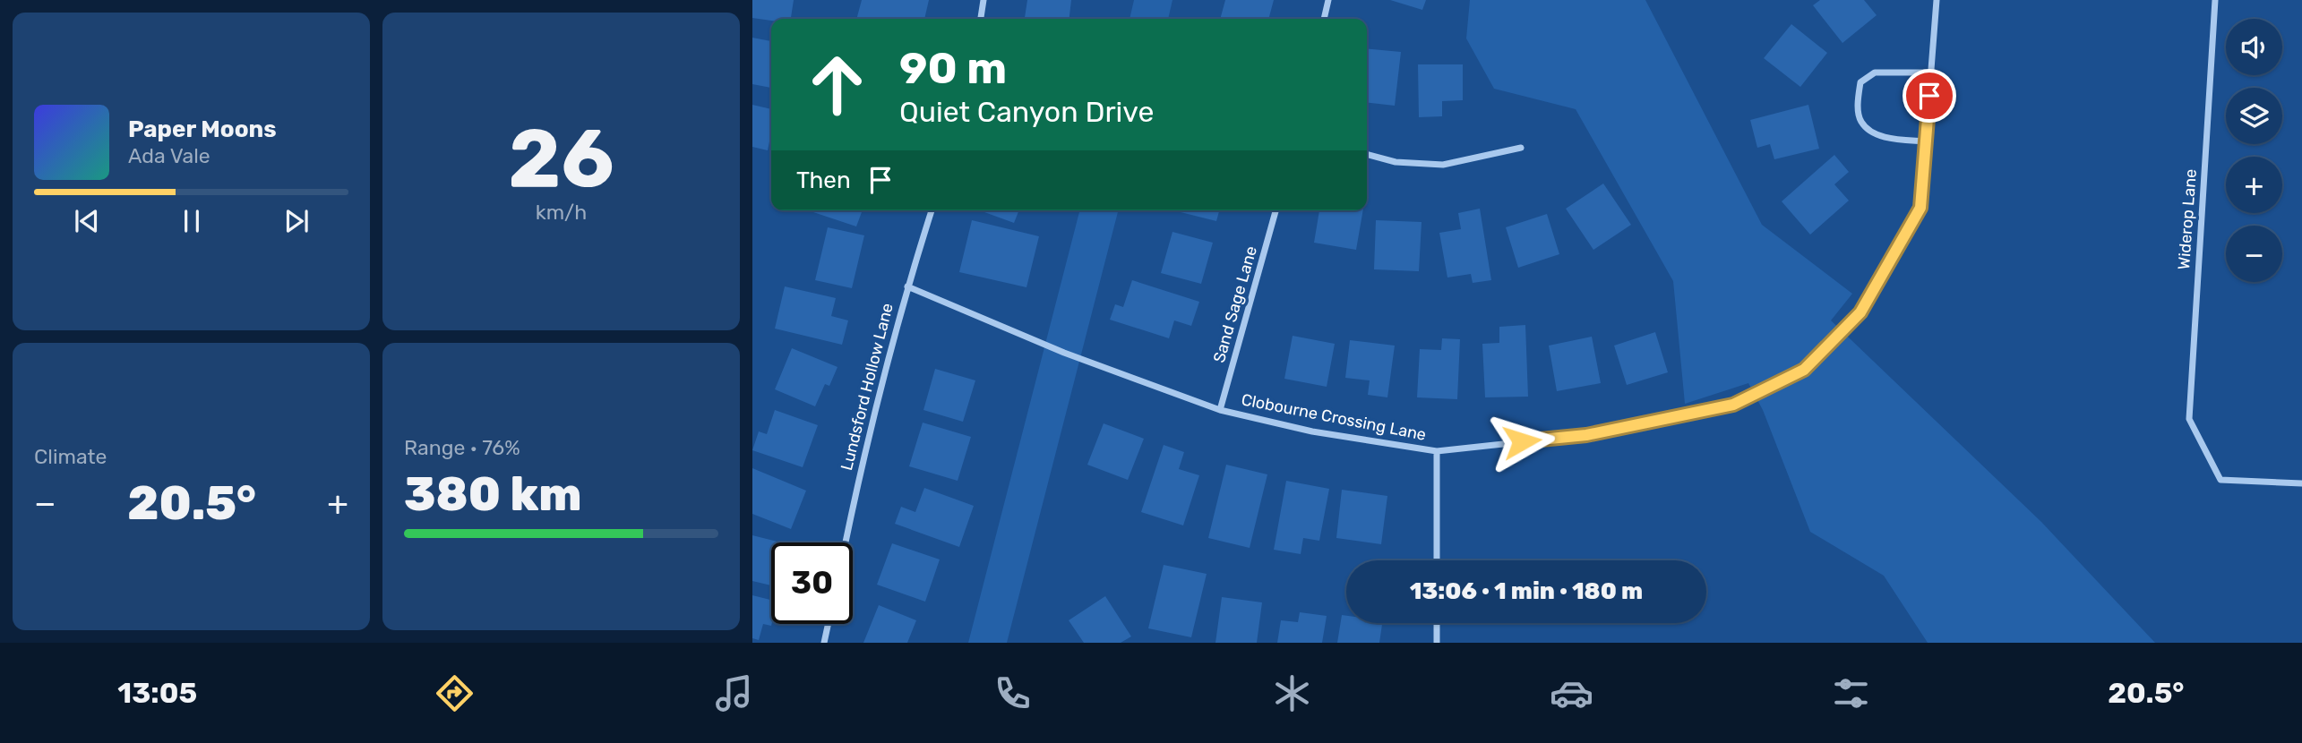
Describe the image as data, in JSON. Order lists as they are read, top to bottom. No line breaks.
{"streets":{"street":["Widerop Lane","Sand Sage Lane","Lundsford Hollow Lane","Clobourne Crossing Lane"]},"crossings":[["Sand Sage Lane","Clobourne Crossing Lane"],["Lundsford Hollow Lane","Clobourne Crossing Lane"]],"page":{"tile":[["26","km/h"],"Climate",["Range · 76%","380 km"]],"map_buttons":["+","−"],"turn":["90 m","Quiet Canyon Drive"],"song":["Paper Moons","Ada Vale"],"then":"Then","heat":["−","20.5°","+"],"limit":"30","trip":"13:06 · 1 min · 180 m","tabs":["13:05","20.5°"]}}
